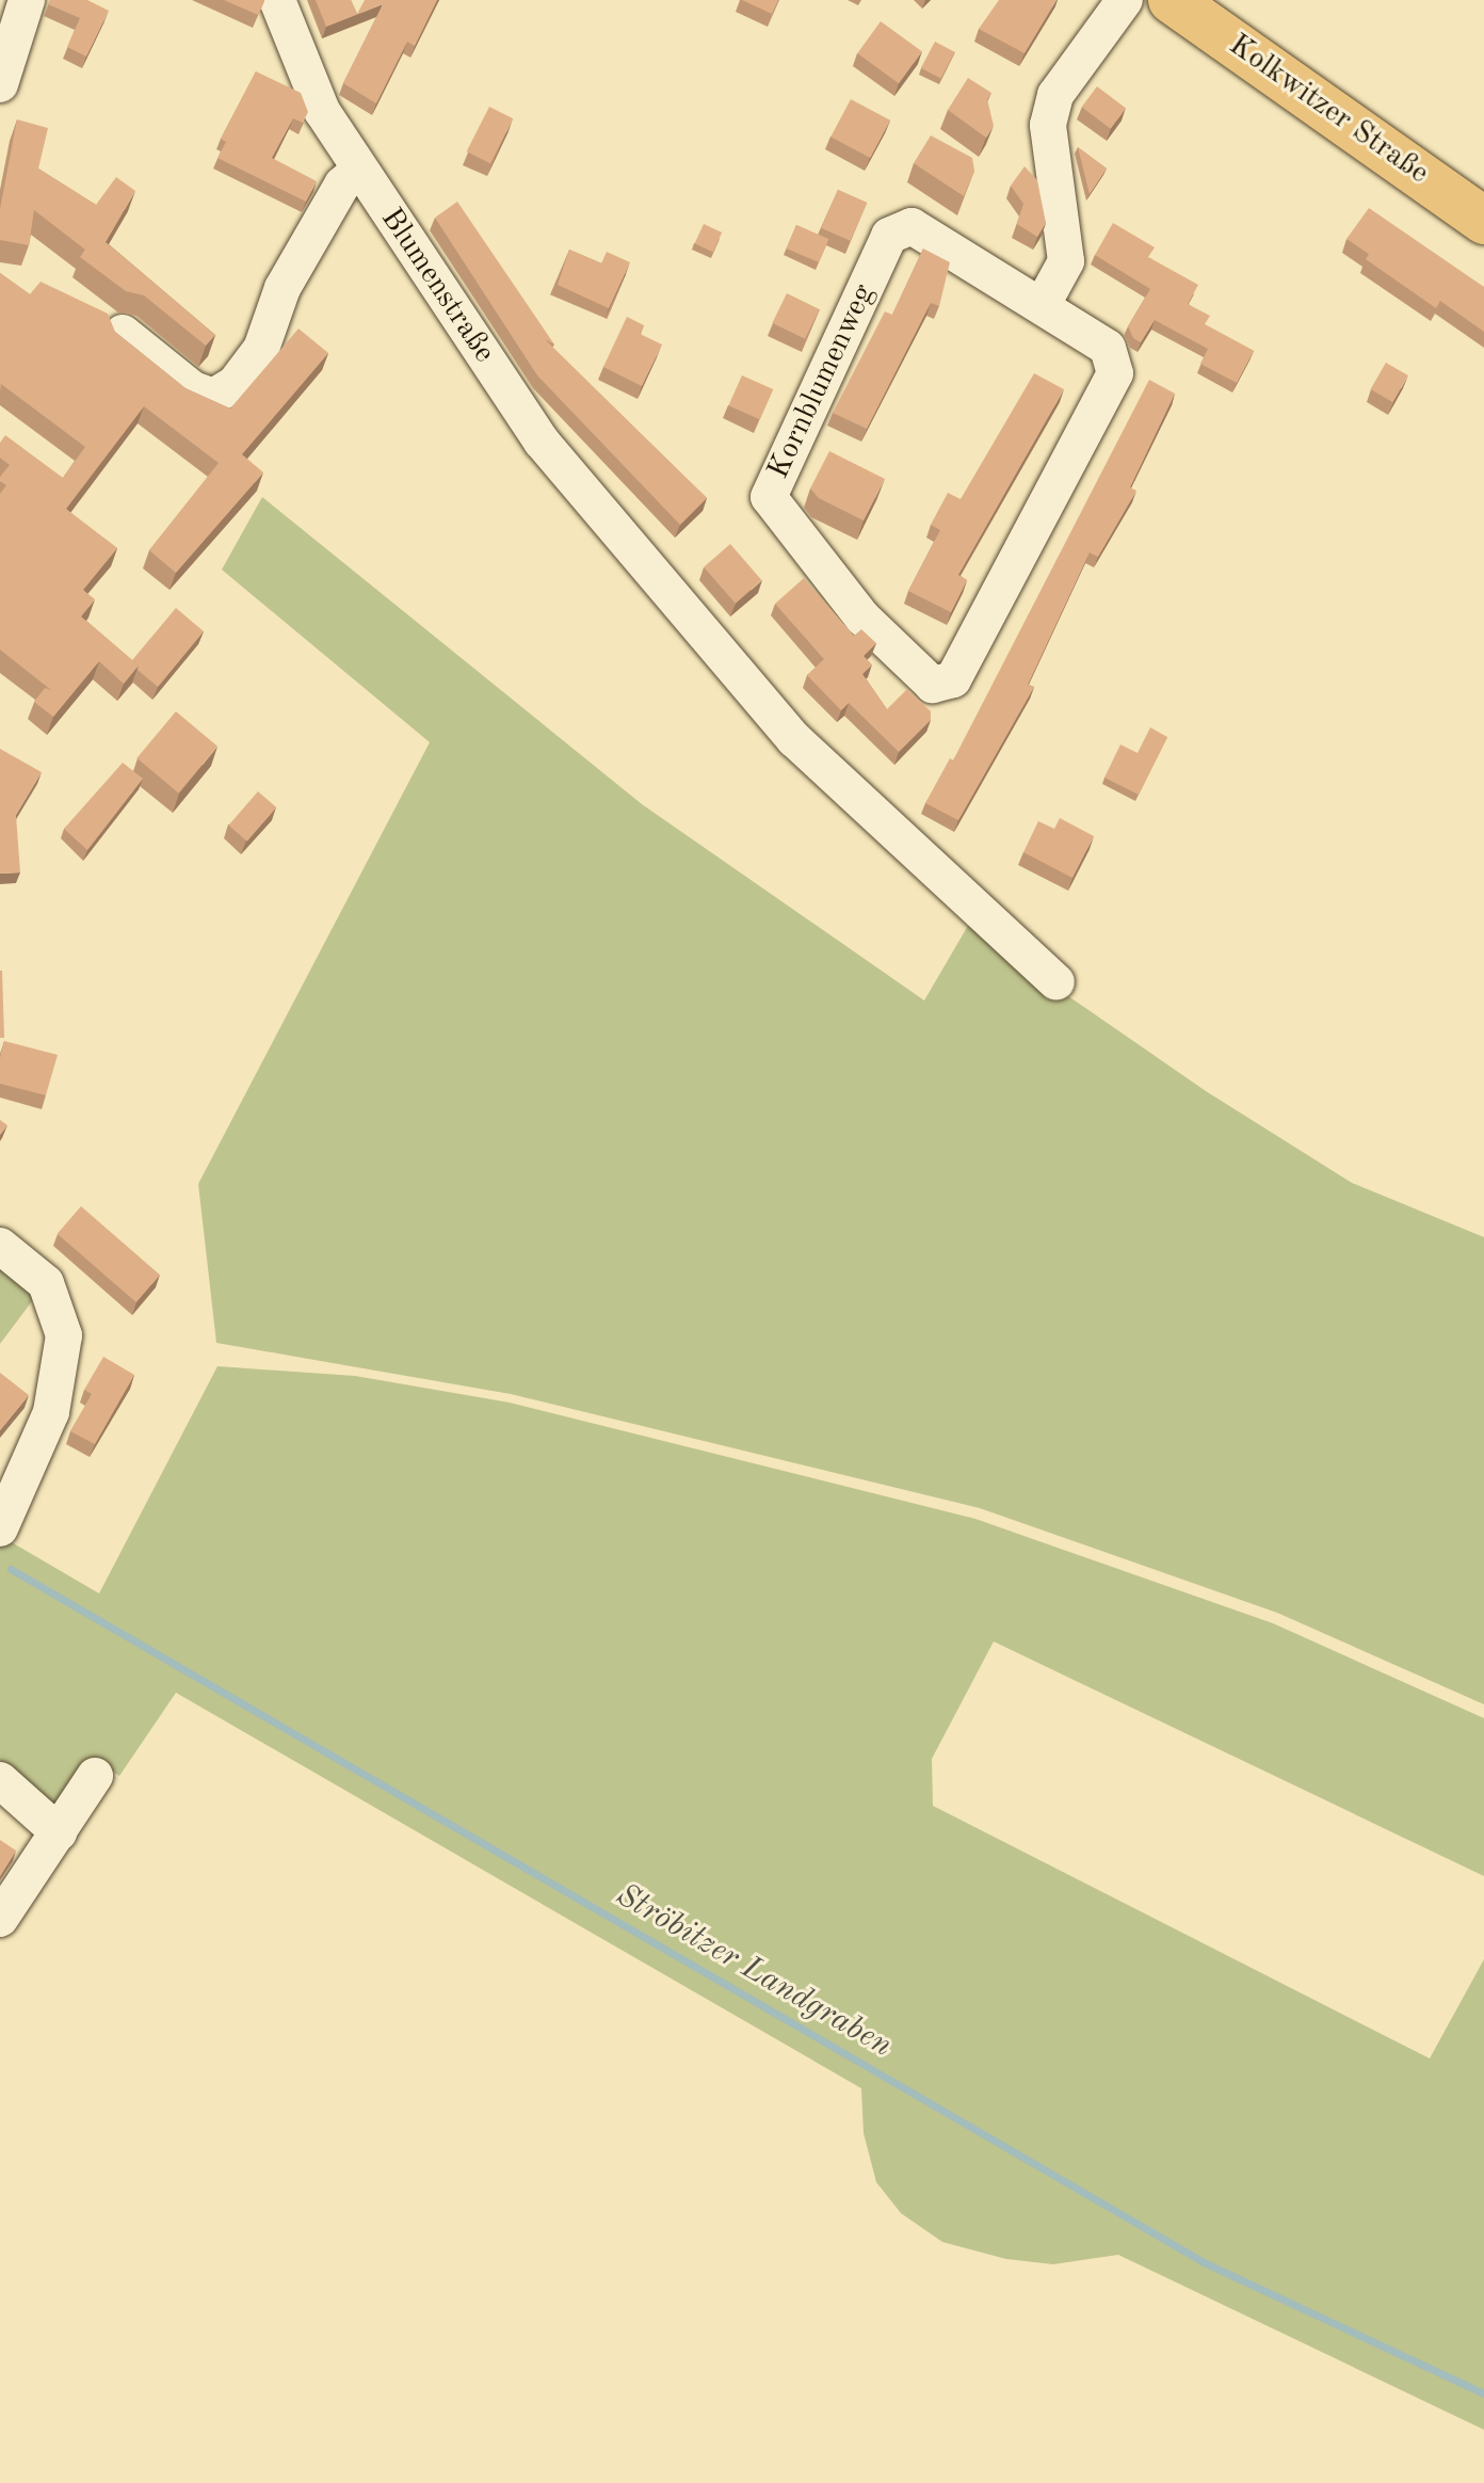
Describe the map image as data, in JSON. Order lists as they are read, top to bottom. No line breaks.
{"streets":{"main road":["Kolkwitzer Straße"],"street":["Blumenstraße","Kornblumenweg"]},"water":["Ströbitzer Landgraben"]}
